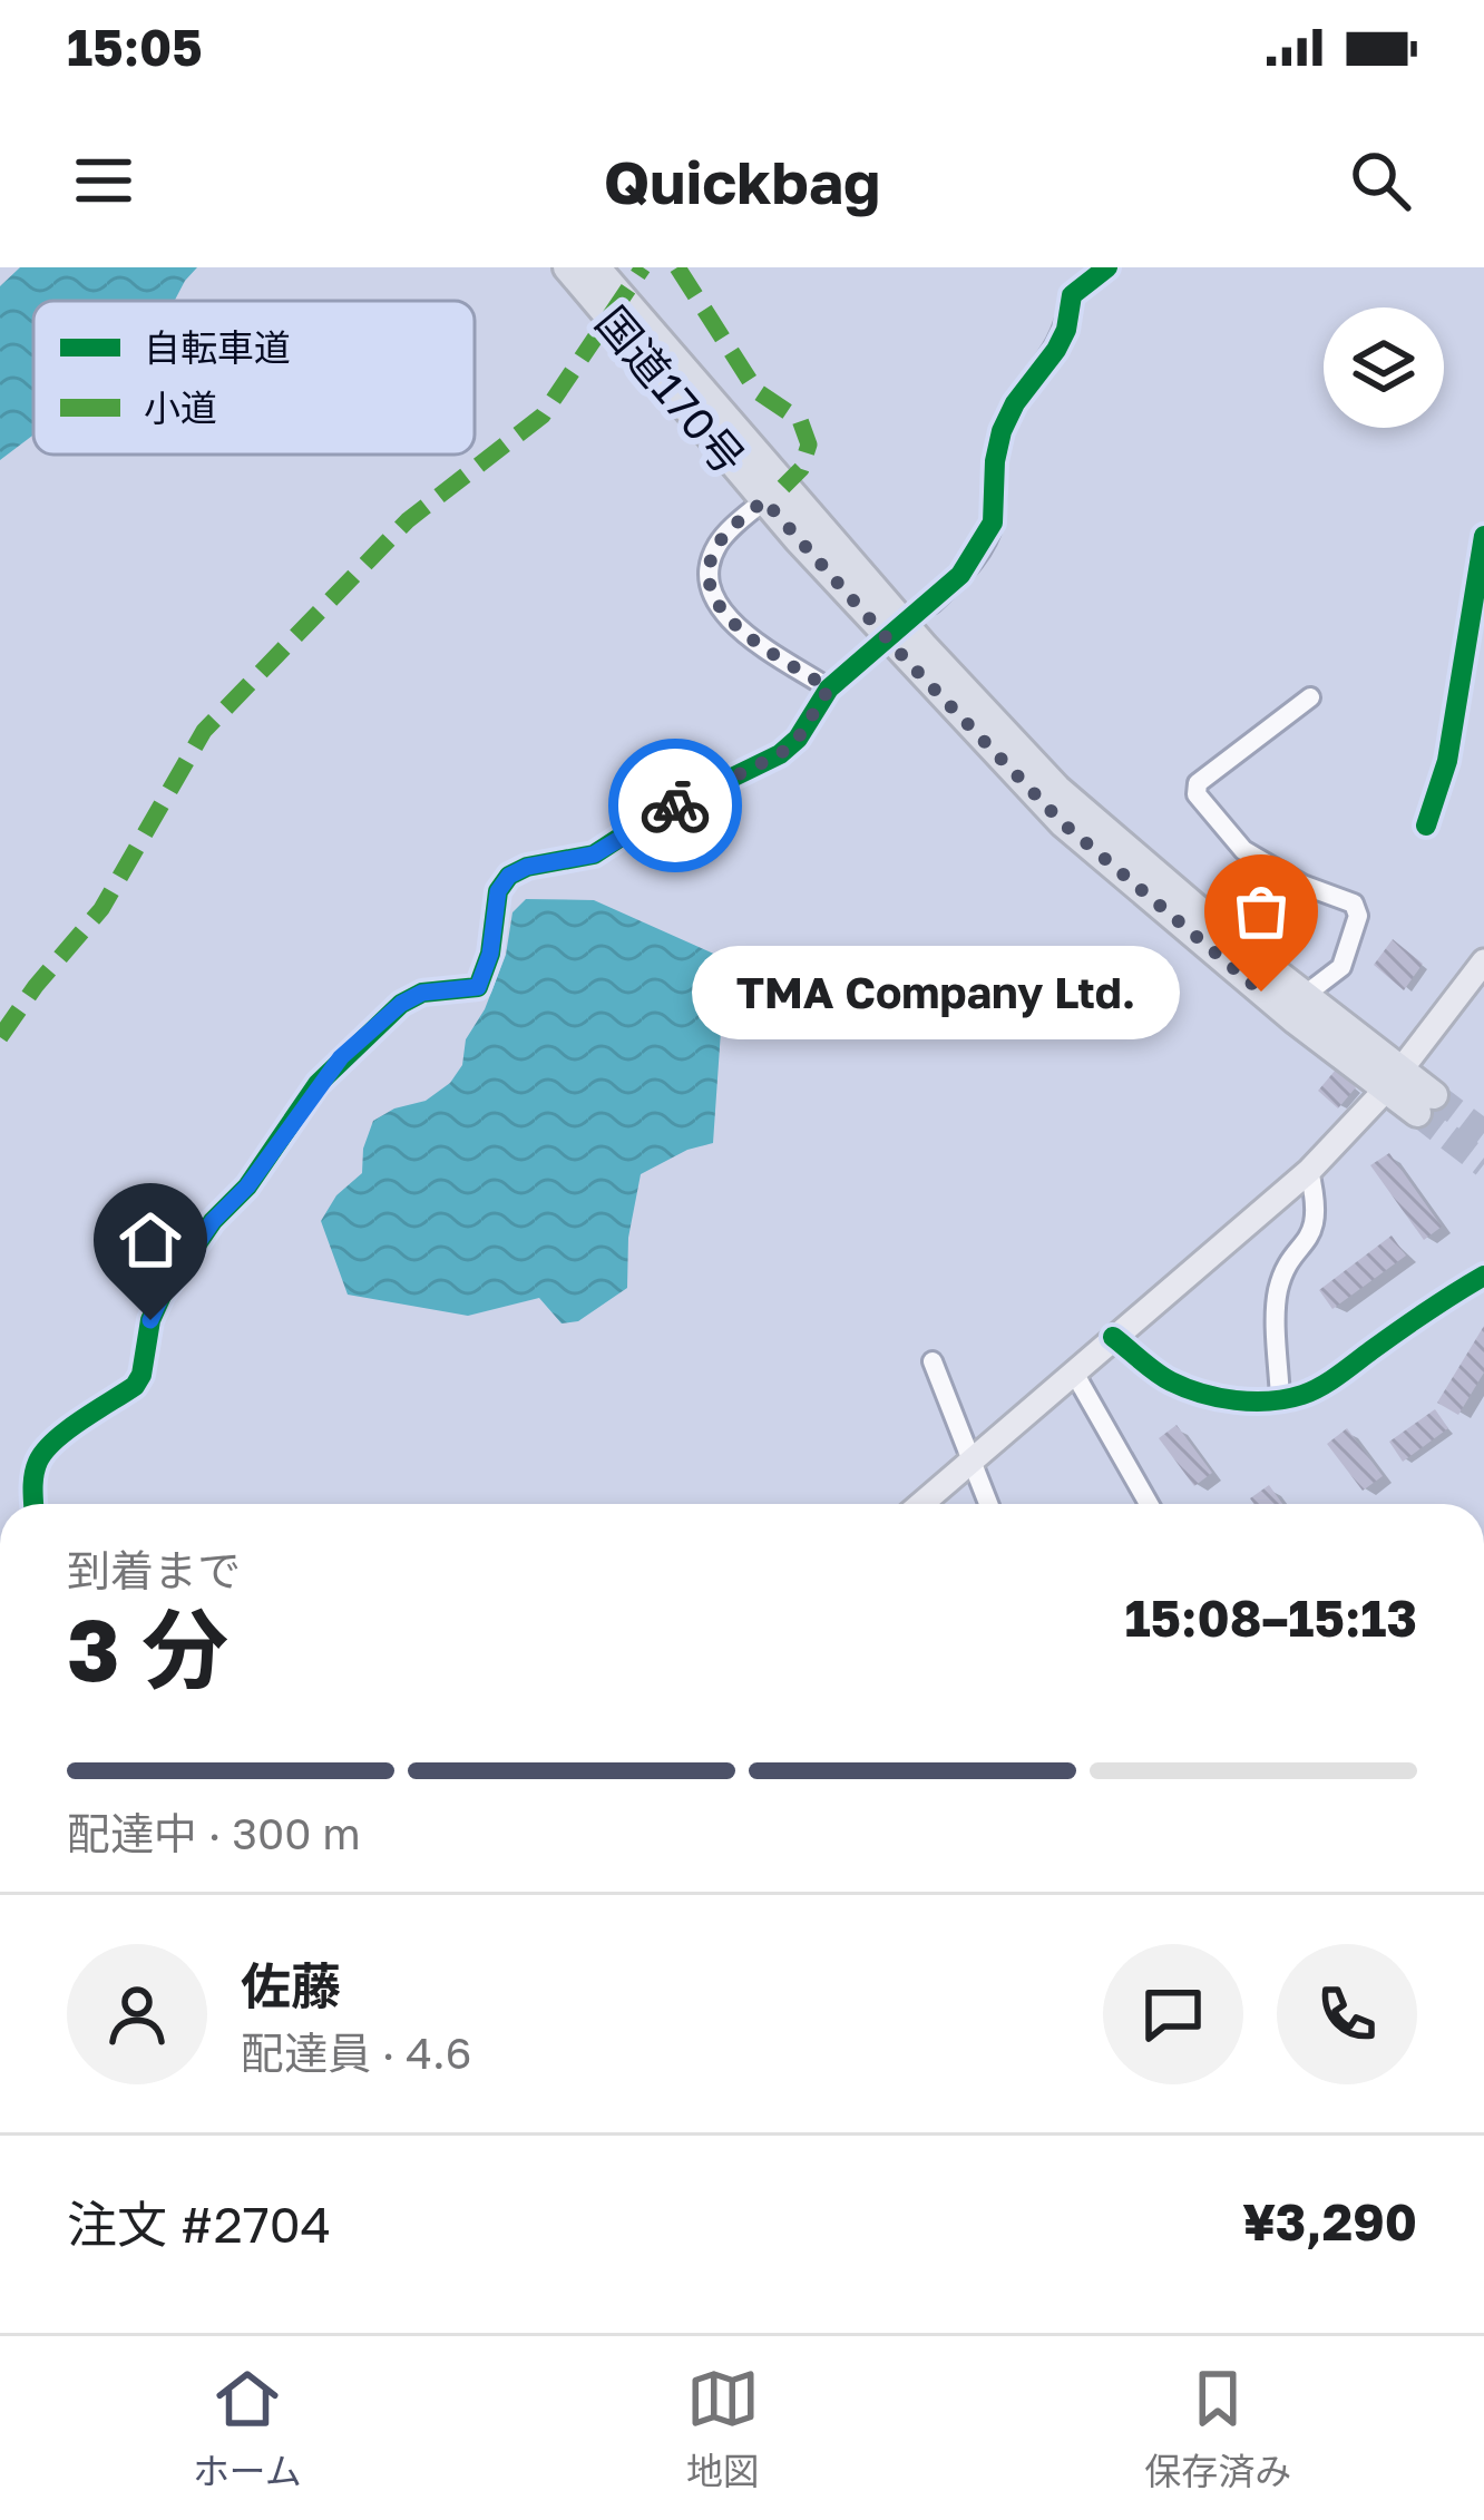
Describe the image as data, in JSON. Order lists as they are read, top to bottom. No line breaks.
{"streets":{"highway":["国道170号"]},"places":["TMA Company Ltd."],"legend":["自転車道","小道"],"page":{"status":"15:05","header":"Quickbag","bubble":"TMA Company Ltd.","heading":["3 分","到着まで","15:08–15:13"],"panel":["佐藤","配達員 · 4.6","注文 #2704","¥3,290"],"bar":"配達中 · 300 m","tabs":["ホーム","地図","保存済み"]}}
